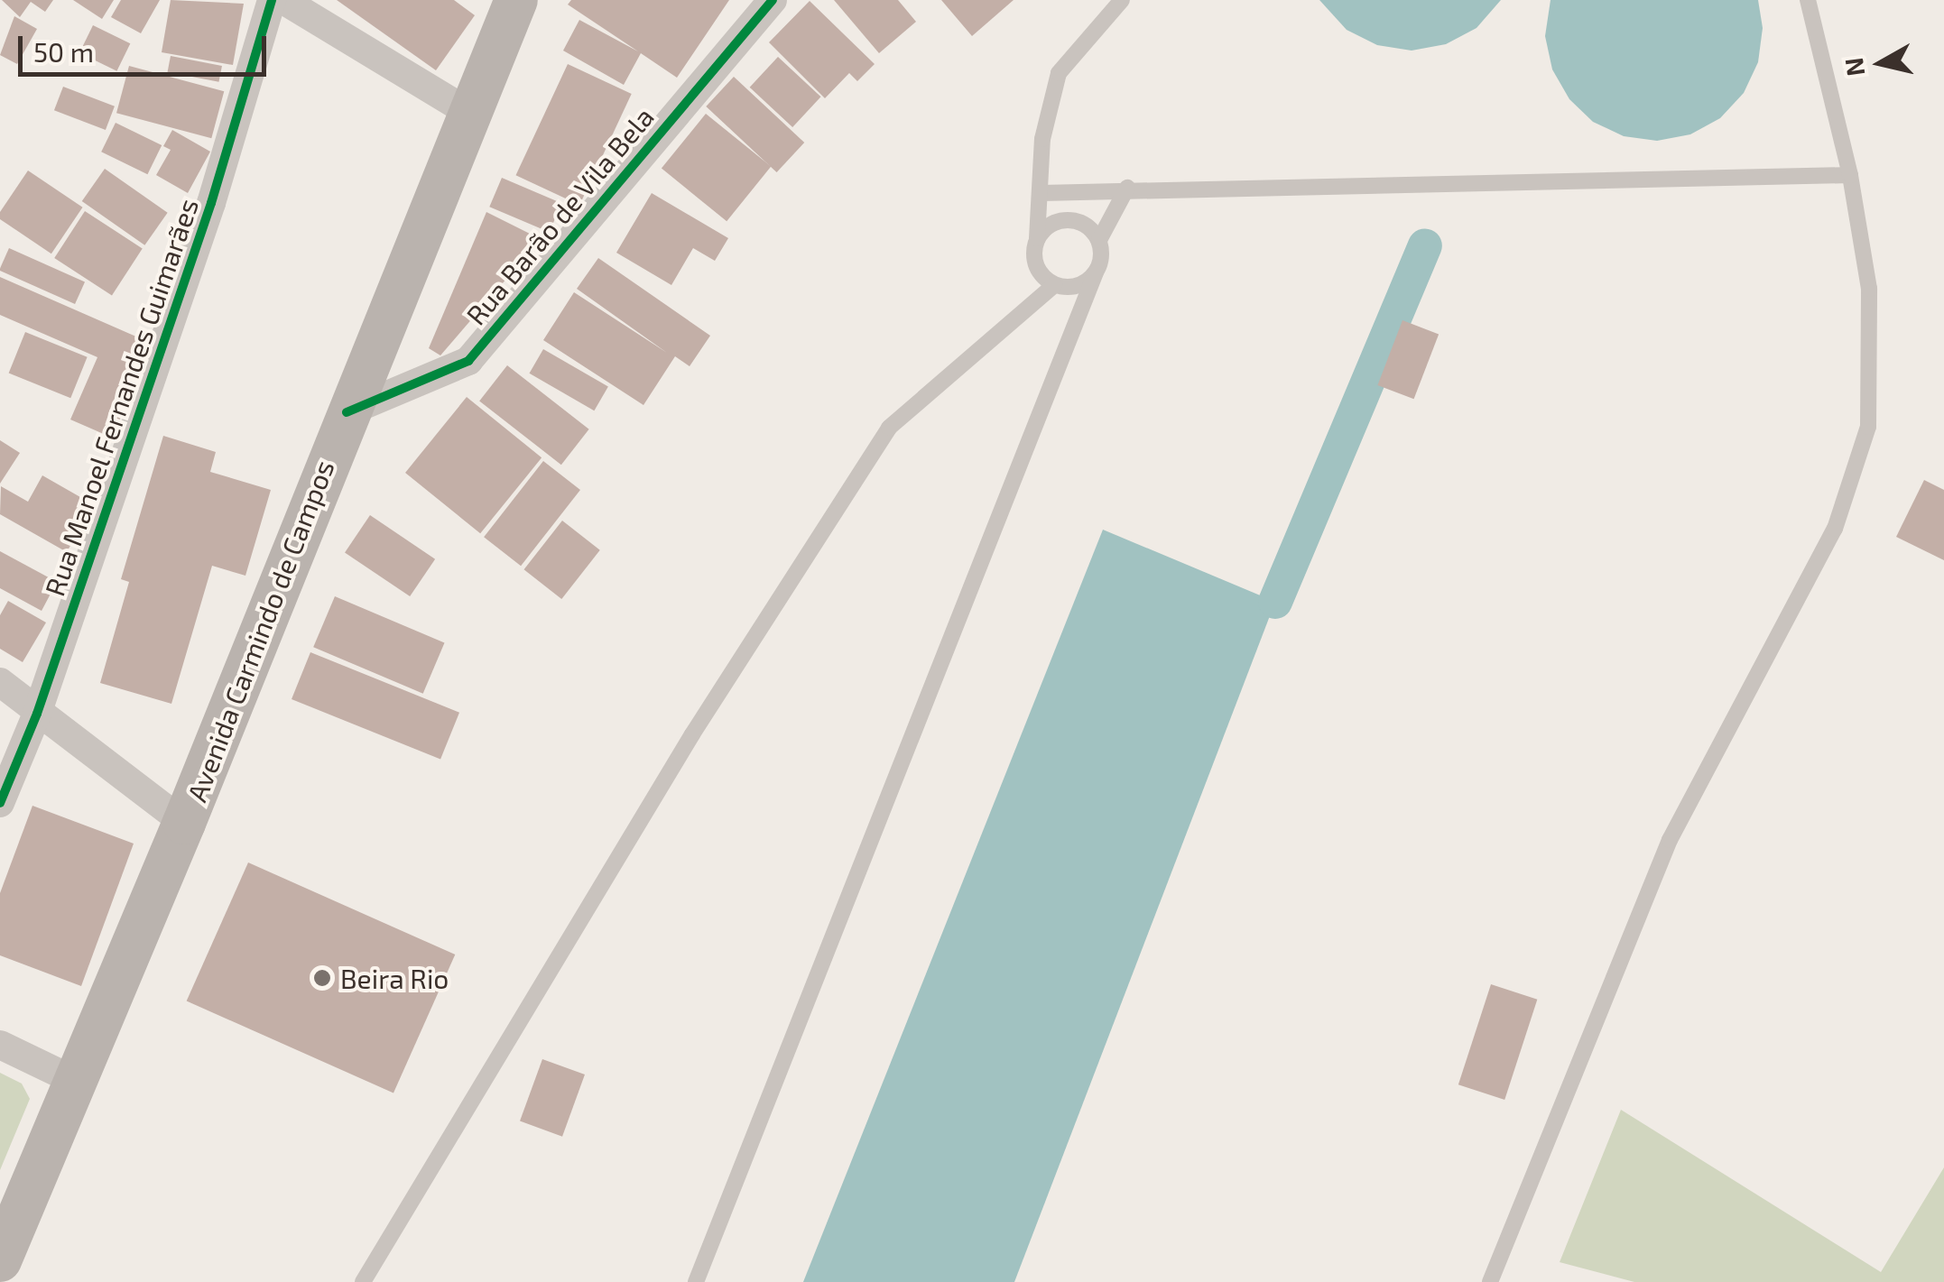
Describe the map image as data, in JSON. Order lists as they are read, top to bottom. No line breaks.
{"streets":{"main road":["Avenida Carmindo de Campos"],"street":["Rua Barão de Vila Bela","Rua Manoel Fernandes Guimarães"]},"crossings":[["Rua Barão de Vila Bela","Avenida Carmindo de Campos"]],"places":["Beira Rio"],"scale_bar":"50 m","north":"left"}
